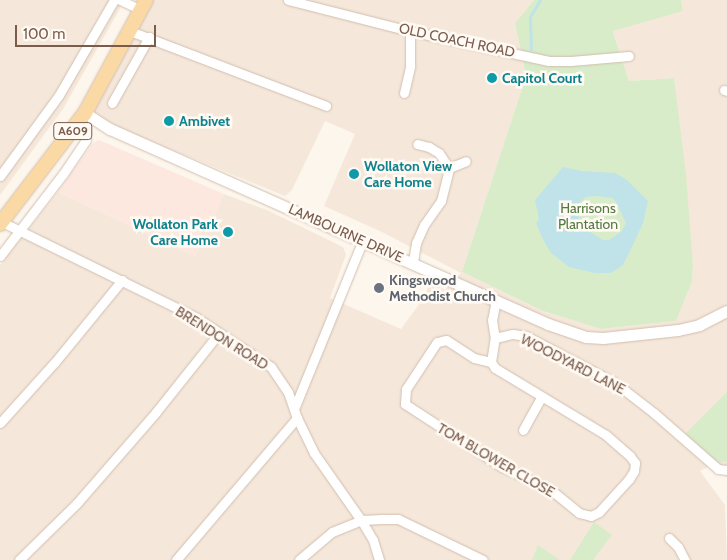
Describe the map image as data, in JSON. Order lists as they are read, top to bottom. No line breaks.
{"streets":{"main road":["A609"],"street":["OLD COACH ROAD","LAMBOURNE DRIVE","BRENDON ROAD","WOODYARD LANE","TOM BLOWER CLOSE"]},"crossings":[["A609","LAMBOURNE DRIVE"],["A609","BRENDON ROAD"]],"parks":["Harrisons Plantation"],"places":["Capitol Court","Ambivet","Wollaton View Care Home","Wollaton Park Care Home","Kingswood Methodist Church"],"scale_bar":"100 m"}
